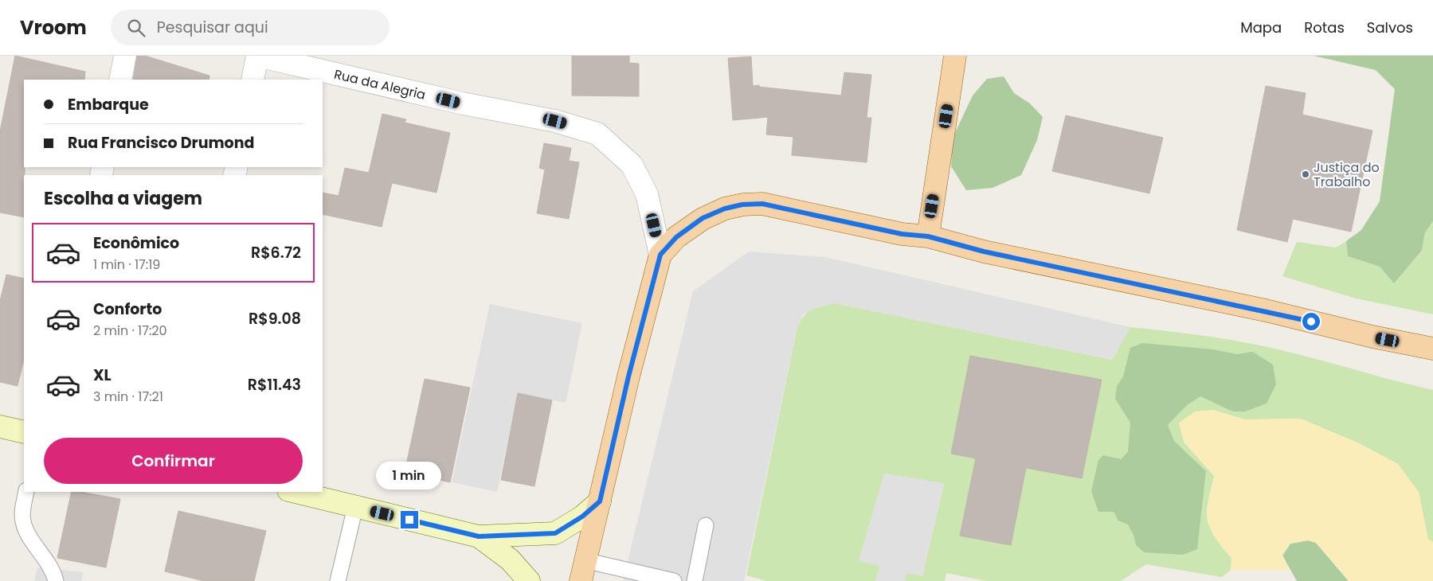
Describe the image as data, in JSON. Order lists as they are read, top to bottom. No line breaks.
{"streets":{"street":["Rua da Alegria"]},"places":["Justiça do Trabalho"],"page":{"header":"Vroom","search":"Pesquisar aqui","nav":["Mapa","Rotas","Salvos"],"banner":["Embarque","Rua Francisco Drumond"],"heading":"Escolha a viagem","list":[{"name":"Econômico","note":"1 min · 17:19","value":"R$6.72"},{"name":"Conforto","note":"2 min · 17:20","value":"R$9.08"},{"name":"XL","note":"3 min · 17:21","value":"R$11.43"}],"buttons":"Confirmar","bubble":"1 min"}}
